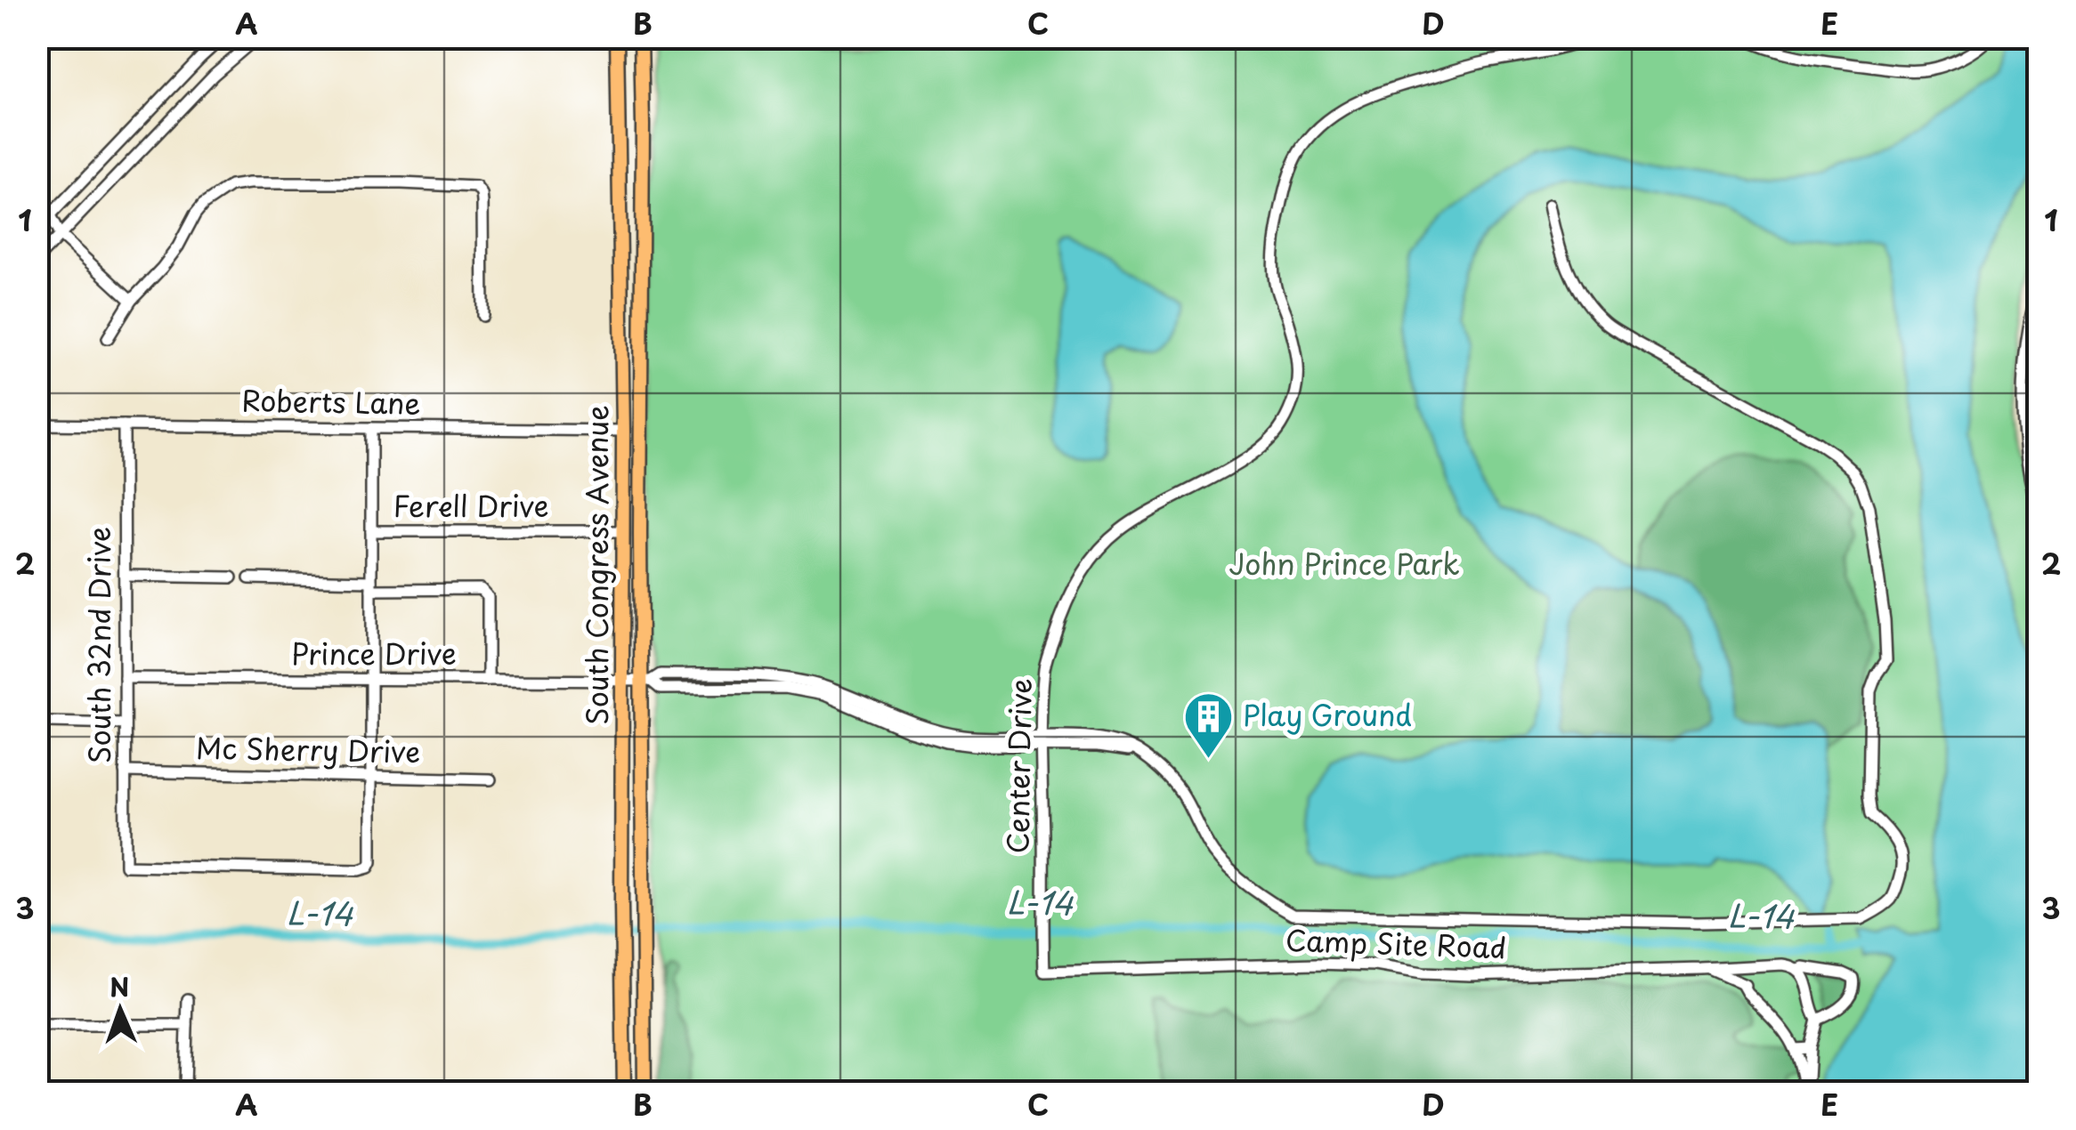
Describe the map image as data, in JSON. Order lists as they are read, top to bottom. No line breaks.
{"streets":{"main road":["South Congress Avenue"],"street":["Roberts Lane","Ferell Drive","South 32nd Drive","Prince Drive","Mc Sherry Drive","Center Drive","Camp Site Road"]},"crossings":[["Roberts Lane","South Congress Avenue"],["Roberts Lane","South 32nd Drive"],["Ferell Drive","South Congress Avenue"],["South Congress Avenue","Prince Drive"],["South 32nd Drive","Prince Drive"],["South 32nd Drive","Mc Sherry Drive"],["Prince Drive","Center Drive"],["Center Drive","Camp Site Road"]],"water":["L-14"],"parks":["John Prince Park"],"places":{"building":["Play Ground"]},"north":"top","grid":{"columns":["A","B","C","D","E"],"rows":["1","2","3"]}}
